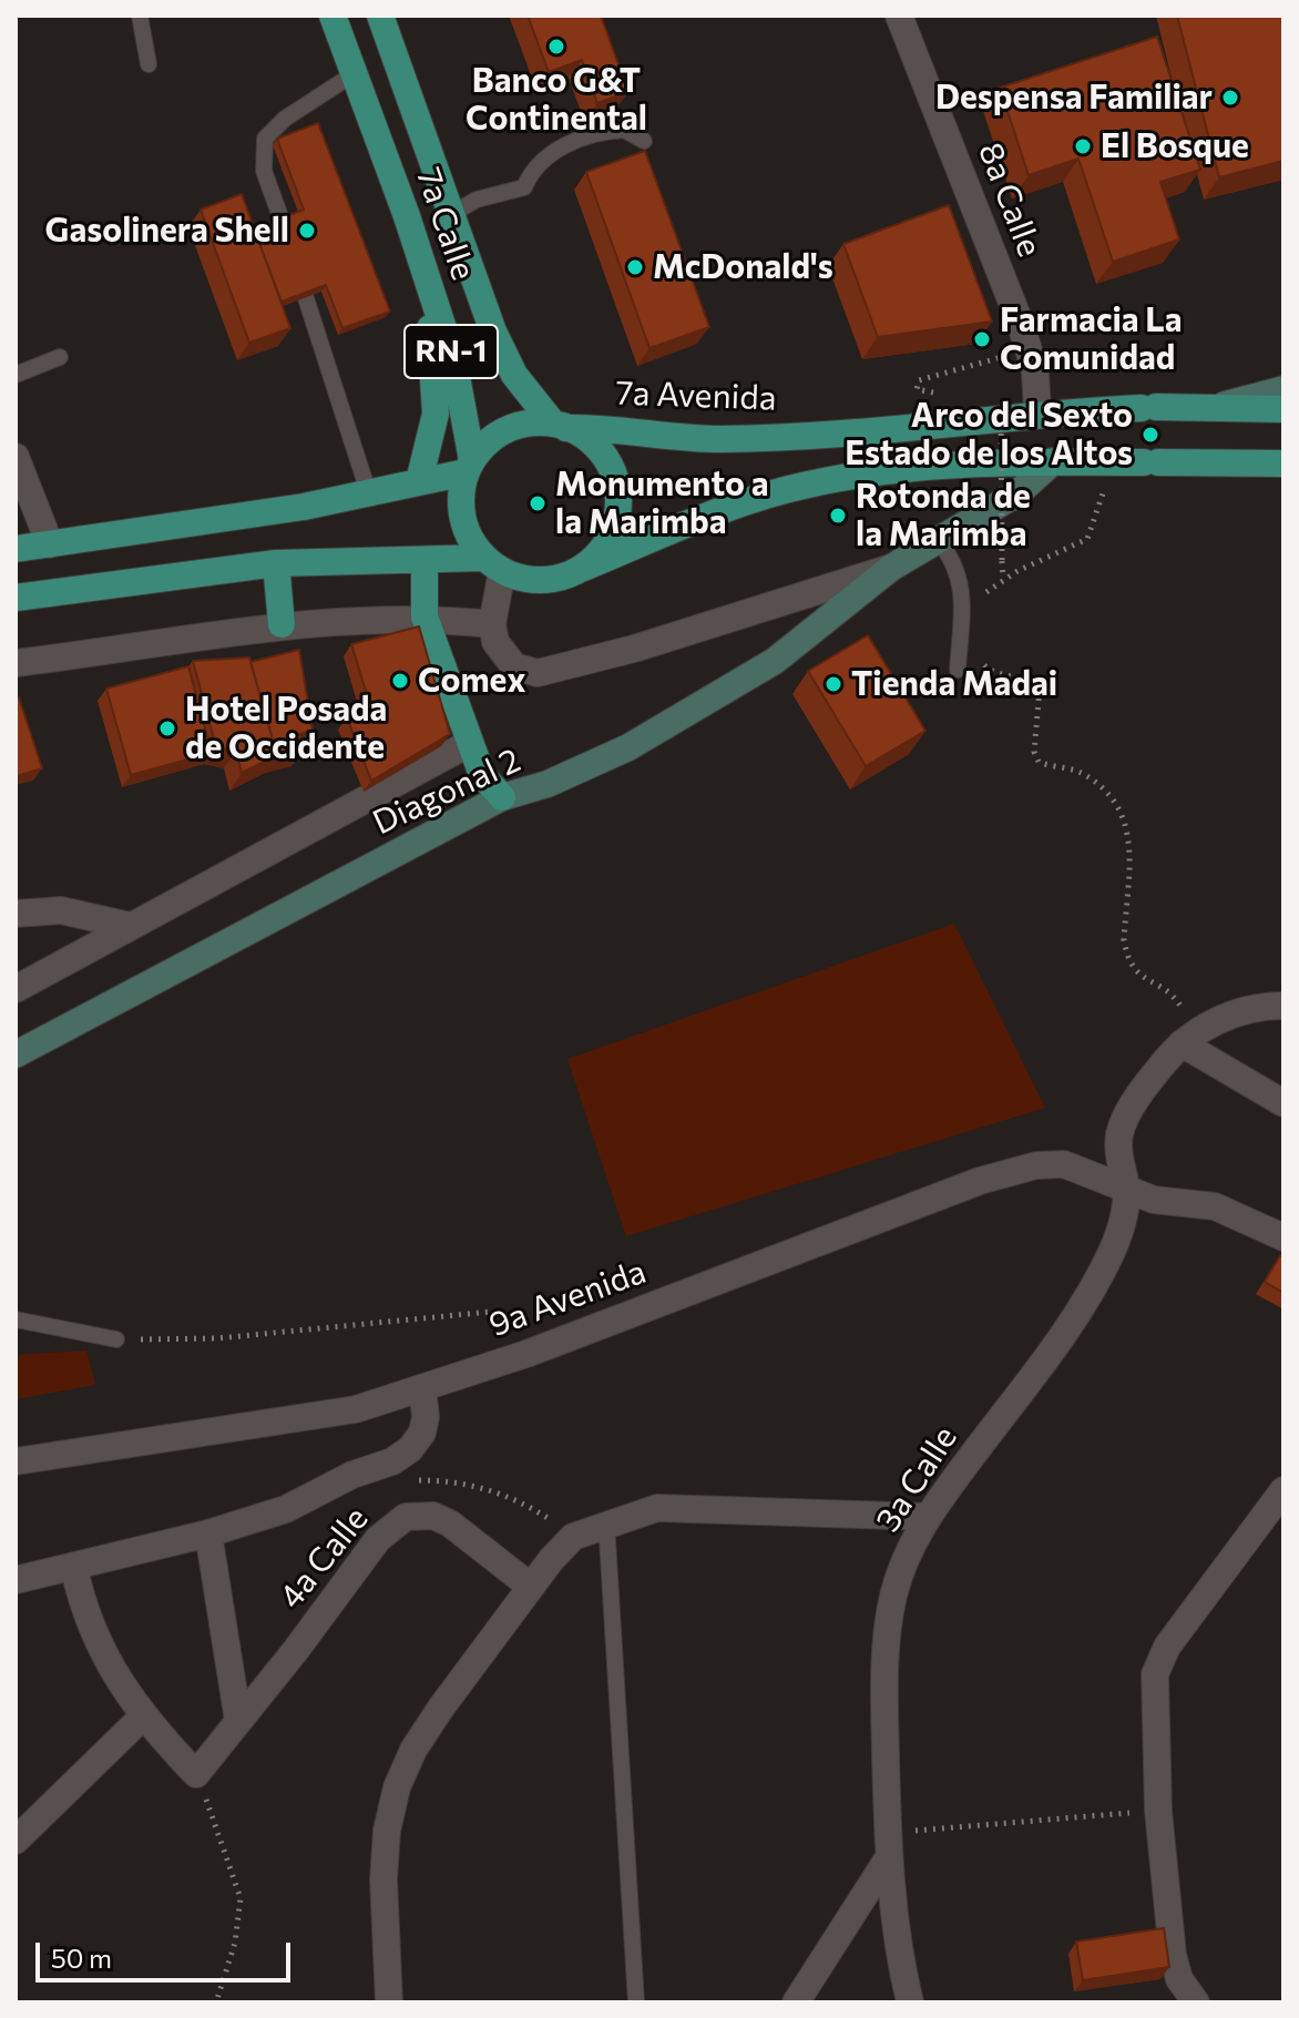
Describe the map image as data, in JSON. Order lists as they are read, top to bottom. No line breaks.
{"streets":{"main road":["7a Calle","RN-1","7a Avenida"],"street":["8a Calle","Diagonal 2","9a Avenida","3a Calle","4a Calle"]},"crossings":[["8a Calle","7a Avenida"],["7a Calle","RN-1"],["7a Calle","7a Avenida"],["RN-1","7a Avenida"],["9a Avenida","3a Calle"],["9a Avenida","4a Calle"]],"places":["Banco G&T Continental","Despensa Familiar","El Bosque","Gasolinera Shell","McDonald's","Farmacia La Comunidad","Arco del Sexto Estado de los Altos","Monumento a la Marimba","Rotonda de la Marimba","Comex","Tienda Madai","Hotel Posada de Occidente"],"scale_bar":"50 m"}
